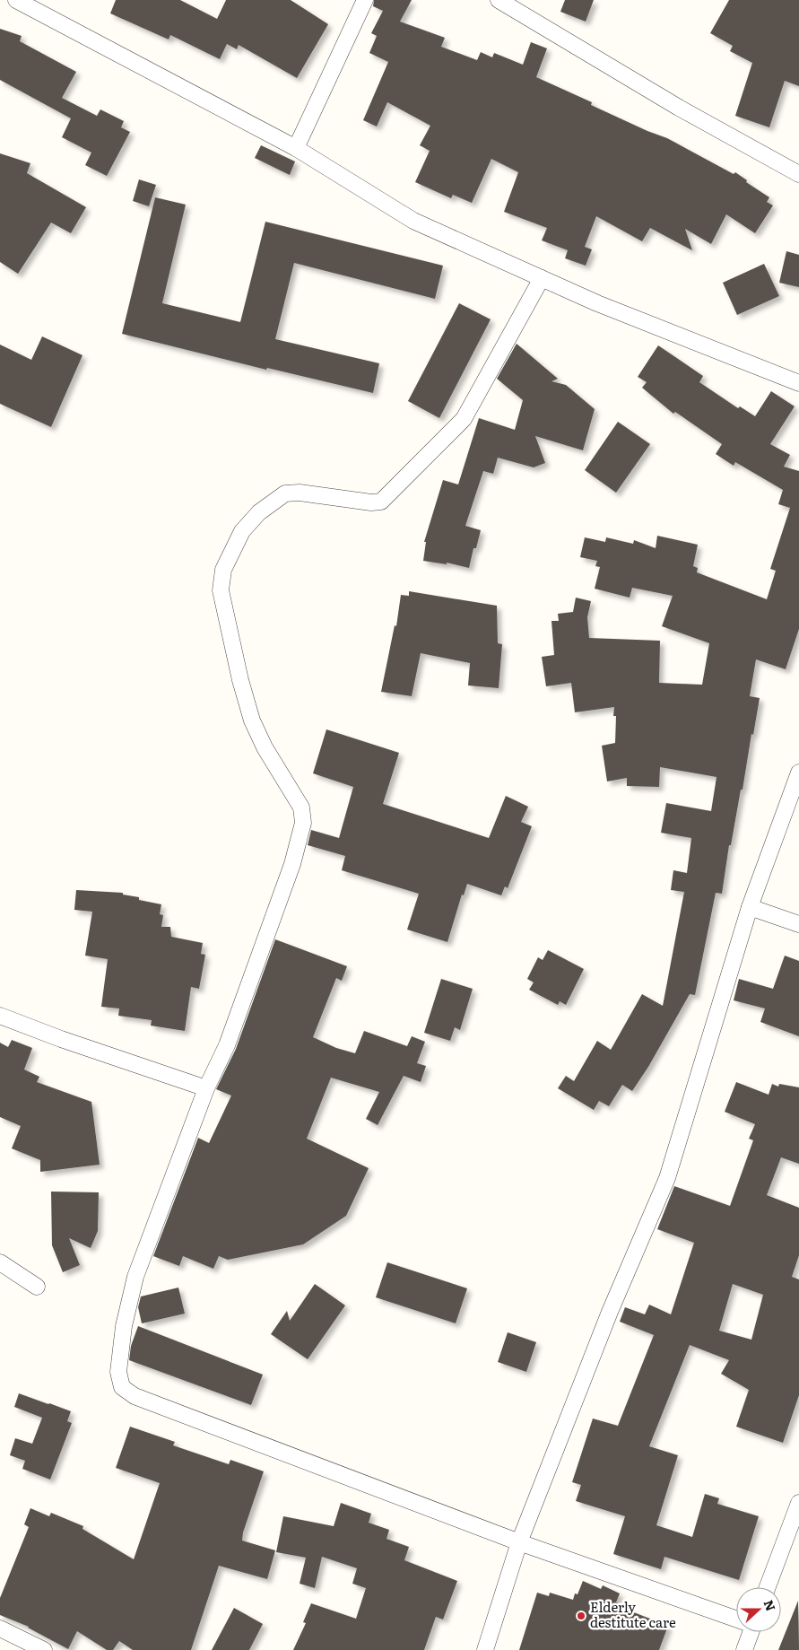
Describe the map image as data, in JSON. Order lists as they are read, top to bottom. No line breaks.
{"places":["Elderly destitute care"],"north":"right"}
